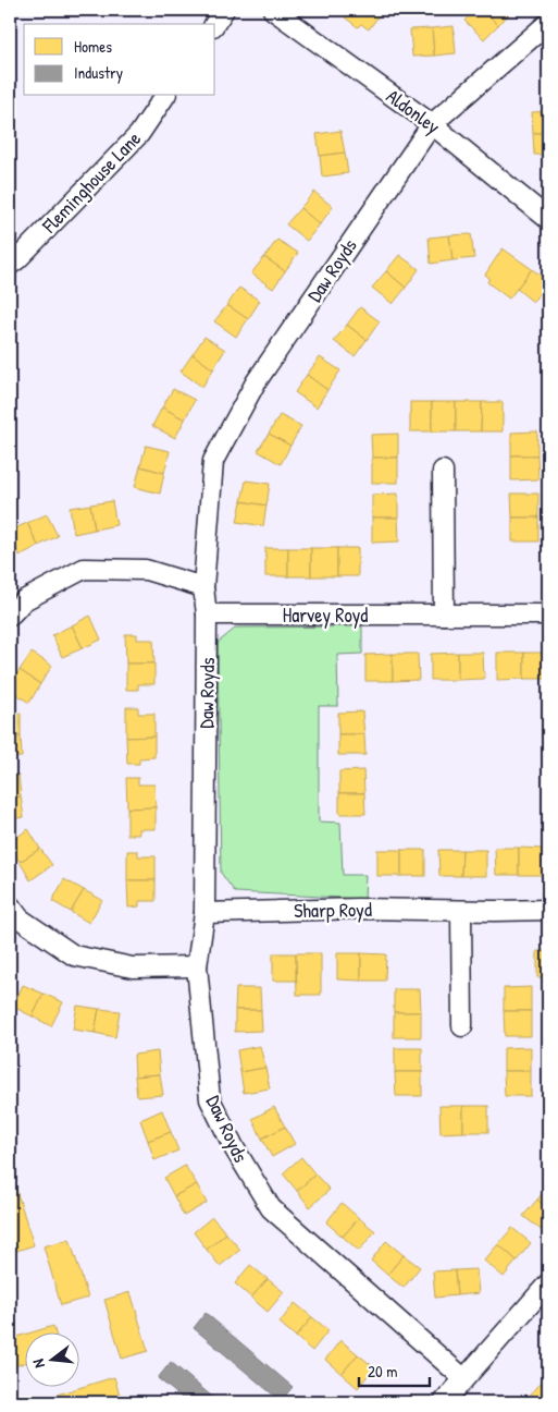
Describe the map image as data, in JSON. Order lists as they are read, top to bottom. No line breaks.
{"streets":{"street":["Aldonley","Fleminghouse Lane","Daw Royds","Harvey Royd","Sharp Royd"]},"crossings":[["Aldonley","Daw Royds"],["Daw Royds","Harvey Royd"],["Daw Royds","Sharp Royd"]],"legend":["Homes","Industry"],"scale_bar":"20 m","north":"left"}
